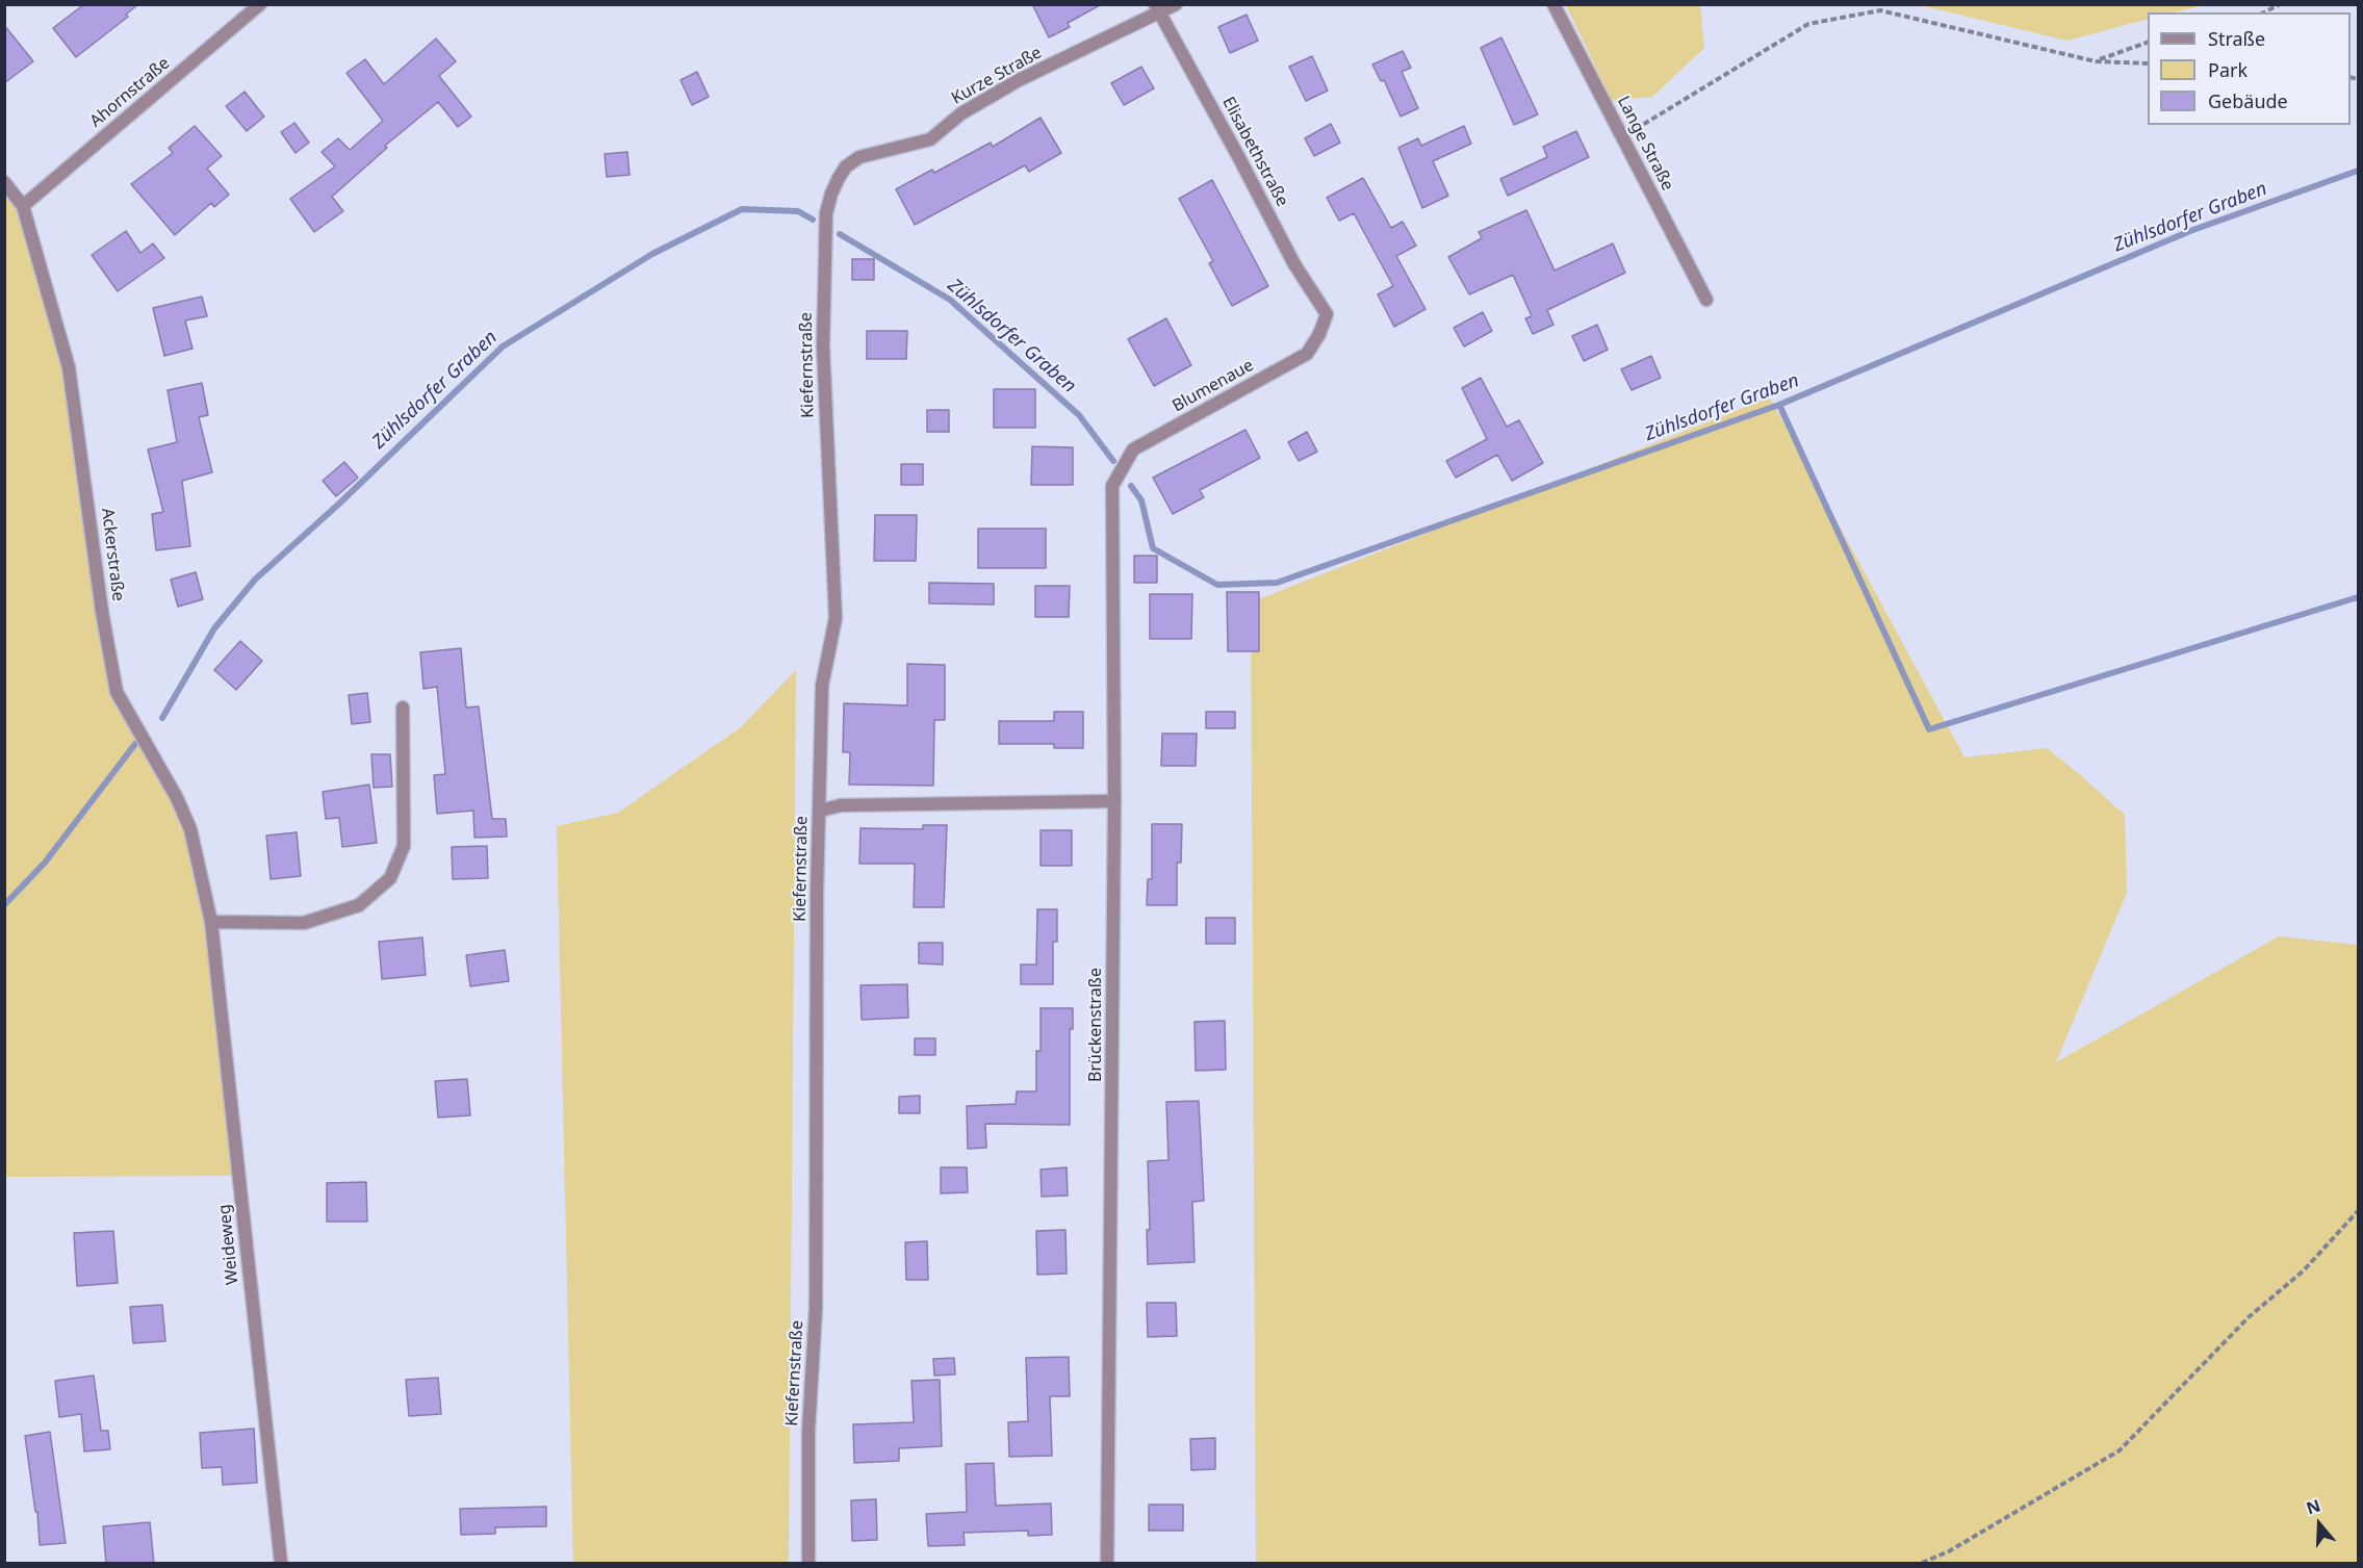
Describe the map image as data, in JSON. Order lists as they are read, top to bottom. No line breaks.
{"streets":{"street":["Kurze Straße","Ahornstraße","Lange Straße","Elisabethstraße","Kiefernstraße","Blumenaue","Ackerstraße","Brückenstraße","Weideweg"]},"crossings":[["Kurze Straße","Elisabethstraße"],["Kurze Straße","Kiefernstraße"],["Ahornstraße","Ackerstraße"],["Elisabethstraße","Blumenaue"],["Blumenaue","Brückenstraße"],["Ackerstraße","Weideweg"]],"water":["Zühlsdorfer Graben"],"legend":["Straße","Park","Gebäude"],"north":"top"}
